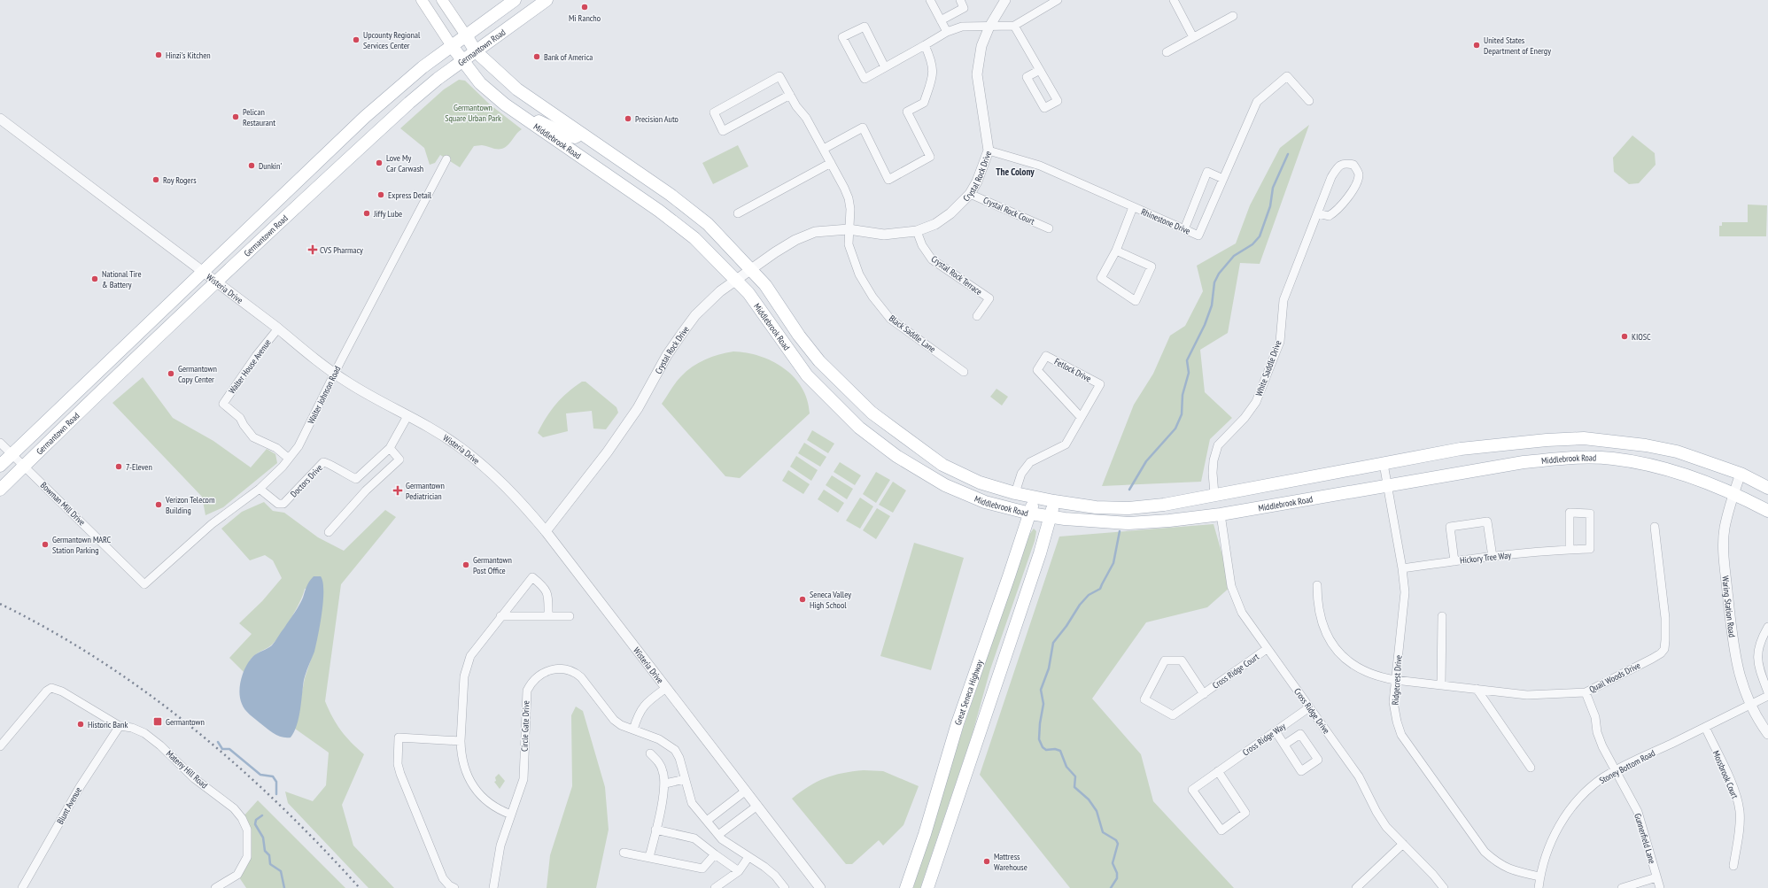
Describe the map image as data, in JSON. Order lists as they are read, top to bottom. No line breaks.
{"streets":{"main road":["Germantown Road","Middlebrook Road","Great Seneca Highway"],"street":["Crystal Rock Drive","Crystal Rock Court","Rhinestone Drive","Crystal Rock Terrace","Wisteria Drive","Black Saddle Lane","Walter House Avenue","White Saddle Drive","Fetlock Drive","Walter Johnson Road","Doctors Drive","Bowman Mill Drive","Hickory Tree Way","Waring Station Road","Cross Ridge Court","Quail Woods Drive","Ridgecrest Drive","Cross Ridge Drive","Circle Gate Drive","Cross Ridge Way","Stoney Bottom Road","Mateny Hill Road","Mossbrook Court","Blunt Avenue","Gunnerfield Lane"]},"crossings":[["Germantown Road","Middlebrook Road"],["Germantown Road","Wisteria Drive"],["Germantown Road","Bowman Mill Drive"],["Middlebrook Road","Crystal Rock Drive"],["Middlebrook Road","White Saddle Drive"],["Middlebrook Road","Fetlock Drive"],["Middlebrook Road","Waring Station Road"],["Middlebrook Road","Ridgecrest Drive"],["Middlebrook Road","Great Seneca Highway"],["Middlebrook Road","Cross Ridge Drive"],["Crystal Rock Drive","Crystal Rock Court"],["Crystal Rock Drive","Rhinestone Drive"],["Crystal Rock Drive","Crystal Rock Terrace"],["Crystal Rock Drive","Wisteria Drive"],["Crystal Rock Drive","Black Saddle Lane"],["Wisteria Drive","Walter House Avenue"],["Wisteria Drive","Walter Johnson Road"],["Walter House Avenue","Walter Johnson Road"],["Walter Johnson Road","Doctors Drive"],["Walter Johnson Road","Bowman Mill Drive"],["Hickory Tree Way","Ridgecrest Drive"],["Waring Station Road","Stoney Bottom Road"],["Cross Ridge Court","Cross Ridge Drive"],["Quail Woods Drive","Ridgecrest Drive"],["Quail Woods Drive","Gunnerfield Lane"],["Ridgecrest Drive","Stoney Bottom Road"],["Cross Ridge Drive","Cross Ridge Way"],["Stoney Bottom Road","Mossbrook Court"],["Stoney Bottom Road","Gunnerfield Lane"],["Mateny Hill Road","Blunt Avenue"]],"districts":["The Colony"],"parks":["Germantown Square Urban Park"],"places":{"other":["Mi Rancho","Upcounty Regional Services Center","United States Department of Energy","Hinzi's Kitchen","Bank of America","Pelican Restaurant","Precision Auto","Love My Car Carwash","Dunkin'","Roy Rogers","Express Detail","Jiffy Lube","National Tire & Battery","KIOSC","Germantown Copy Center","7-Eleven","Verizon Telecom Building","Germantown MARC Station Parking","Germantown Post Office","Seneca Valley High School","Historic Bank","Mattress Warehouse"],"health":["CVS Pharmacy","Germantown Pediatrician"],"transit":["Germantown"]}}
